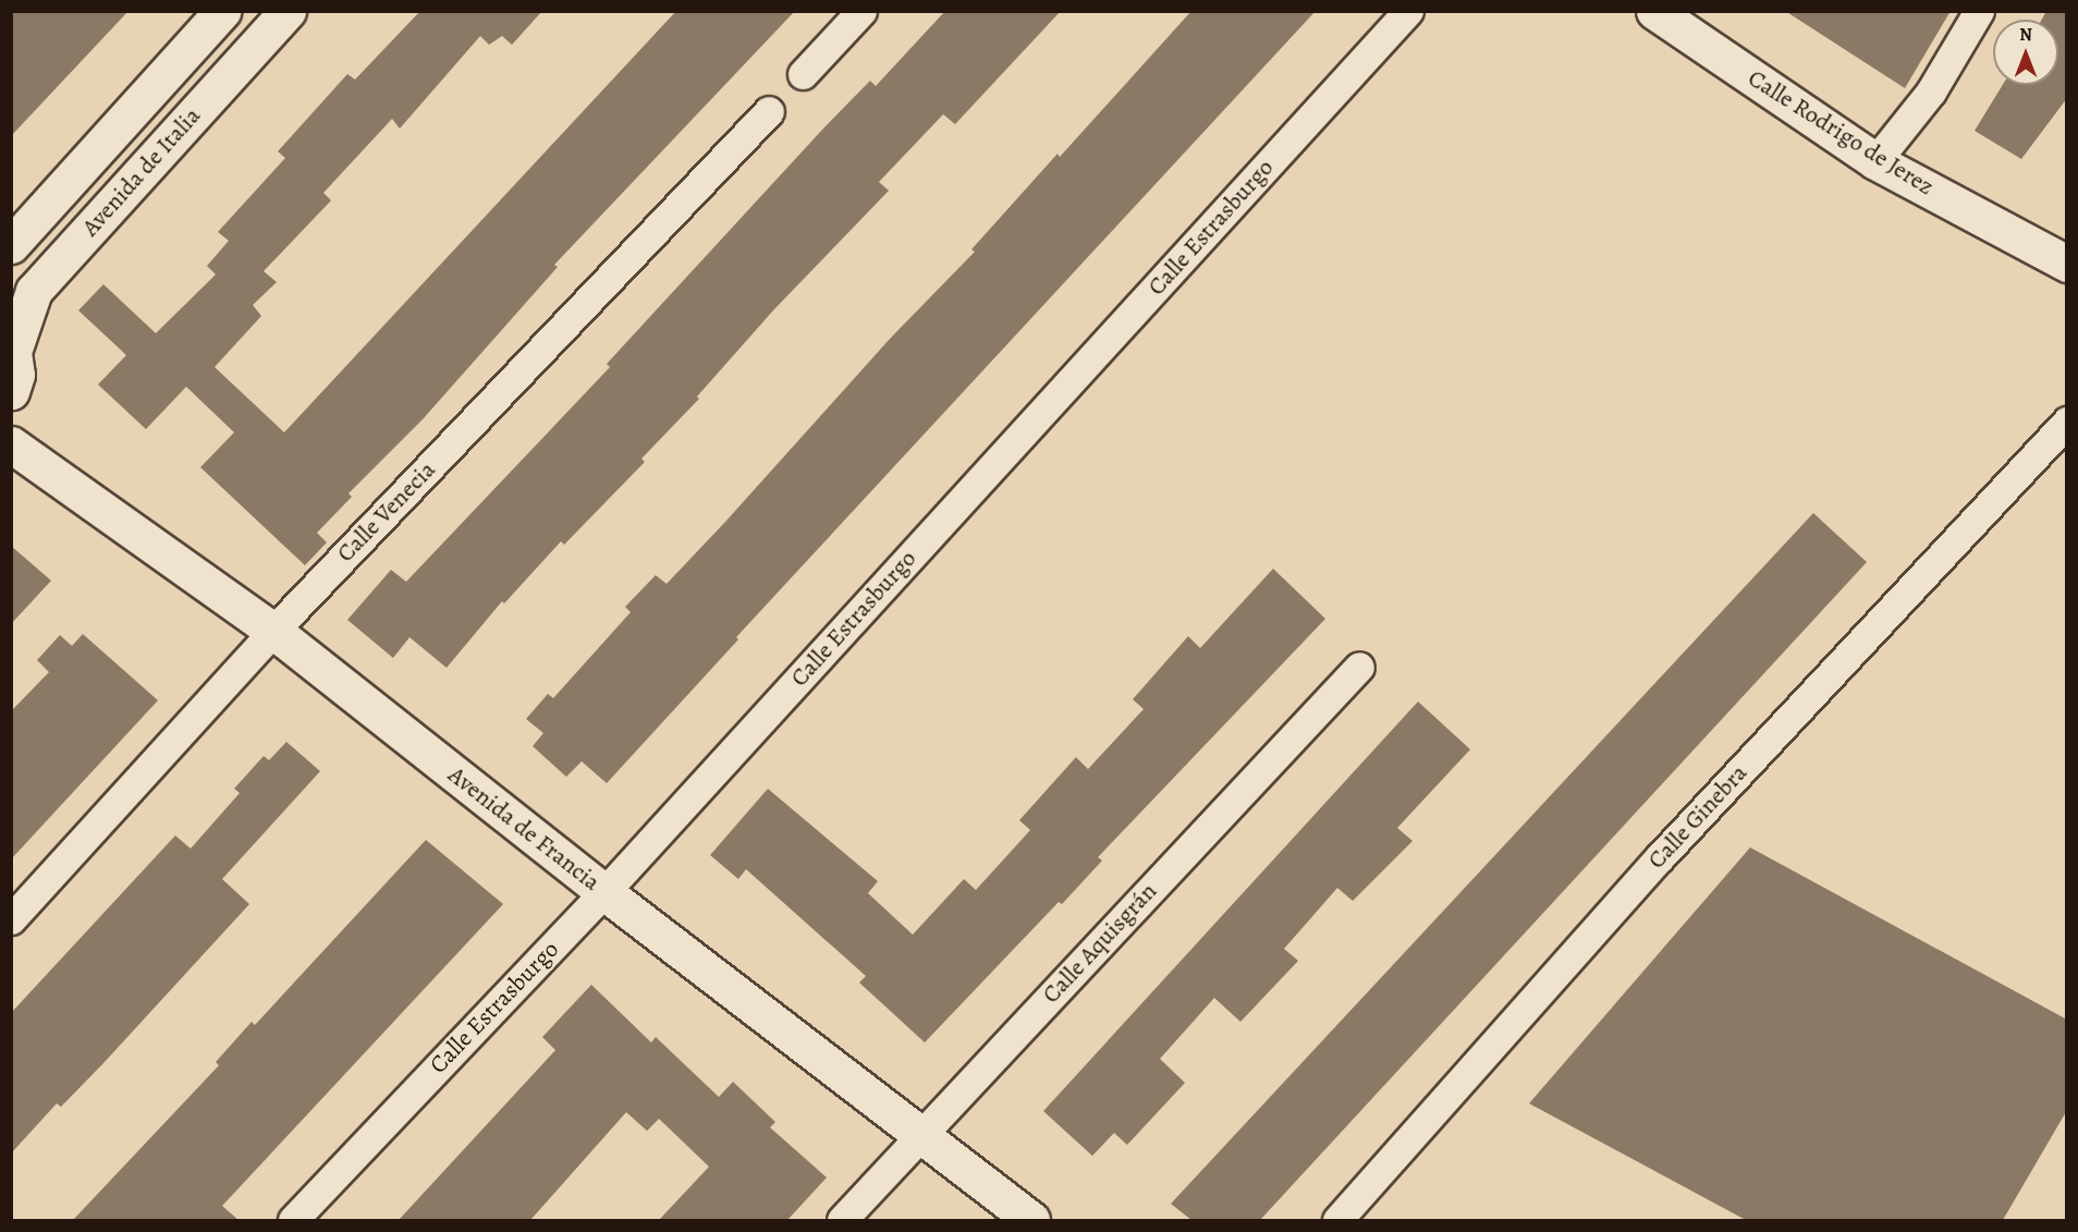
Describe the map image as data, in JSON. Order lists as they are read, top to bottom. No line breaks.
{"streets":{"street":["Calle Rodrigo de Jerez","Avenida de Italia","Calle Estrasburgo","Calle Venecia","Calle Ginebra","Avenida de Francia","Calle Aquisgrán"]},"crossings":[["Calle Estrasburgo","Avenida de Francia"],["Calle Venecia","Avenida de Francia"],["Avenida de Francia","Calle Aquisgrán"]],"north":"top"}
